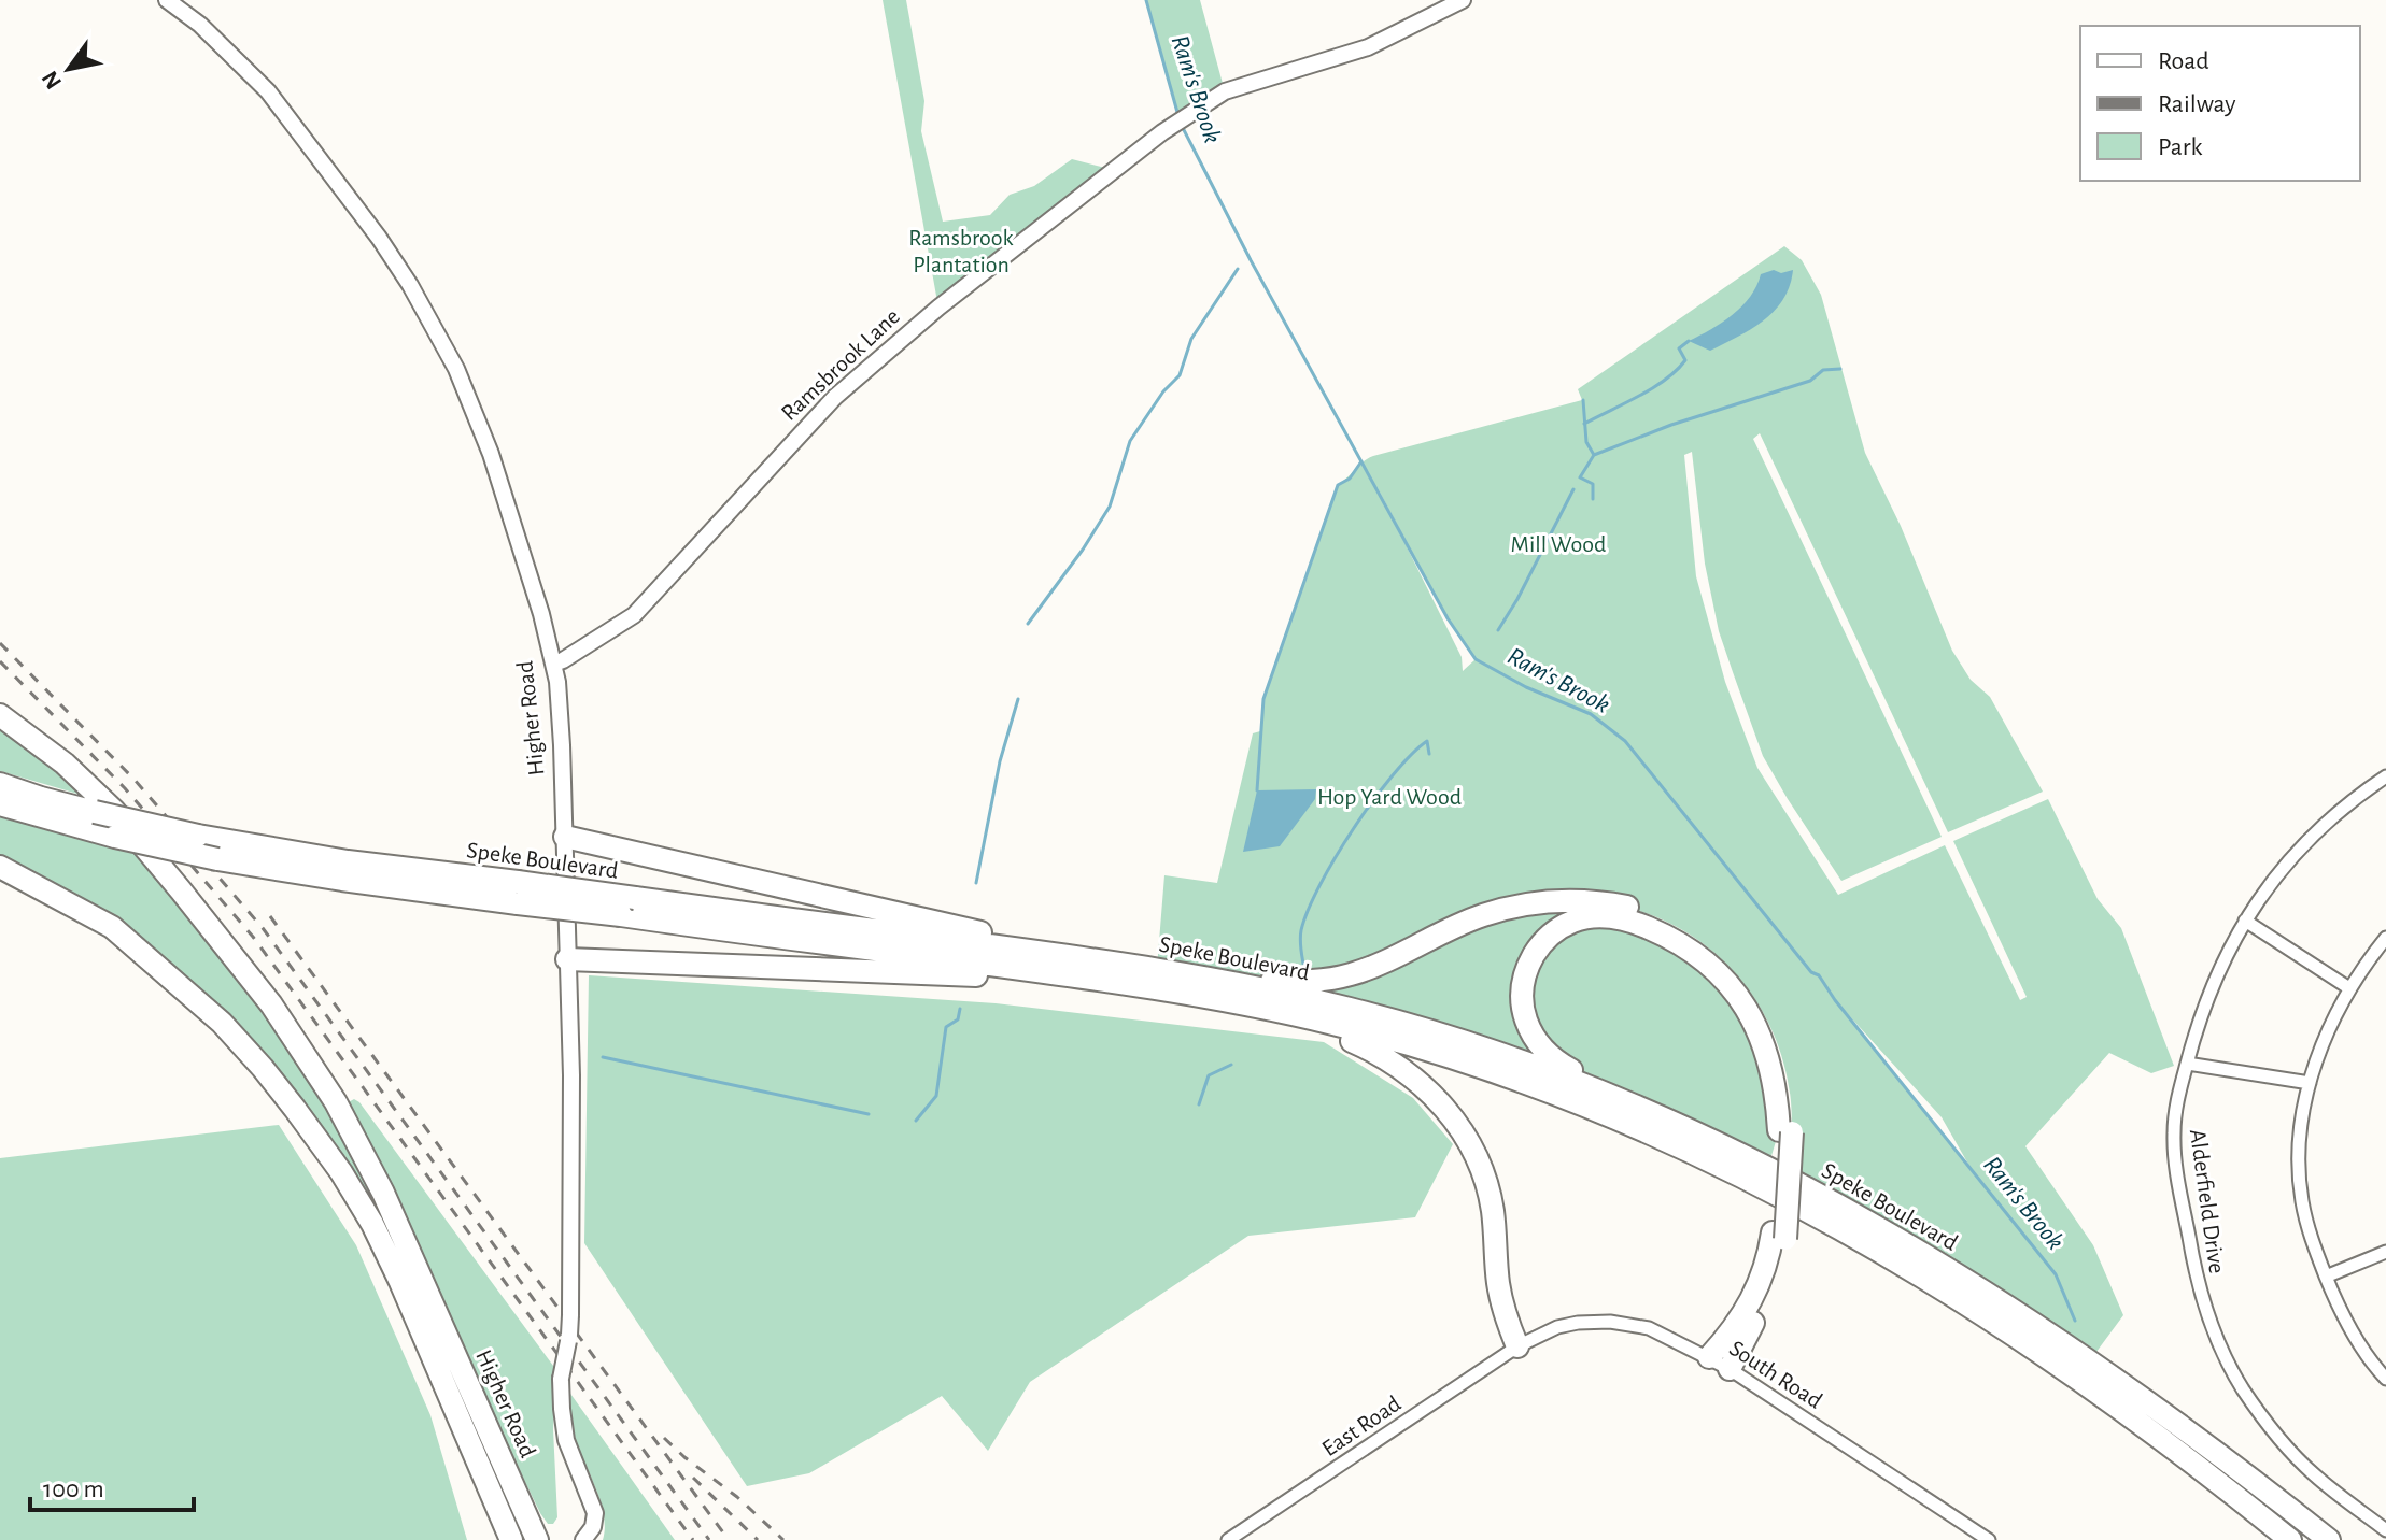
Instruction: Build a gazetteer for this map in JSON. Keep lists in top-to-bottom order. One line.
{"streets":{"highway":["Higher Road","Speke Boulevard"],"street":["Ramsbrook Lane","Alderfield Drive","South Road","East Road"]},"crossings":[["Ramsbrook Lane","Higher Road"],["South Road","East Road"]],"water":["Ram's Brook"],"parks":["Ramsbrook Plantation","Mill Wood","Hop Yard Wood"],"legend":["Road","Railway","Park"],"scale_bar":"100 m","north":"bottom left"}
